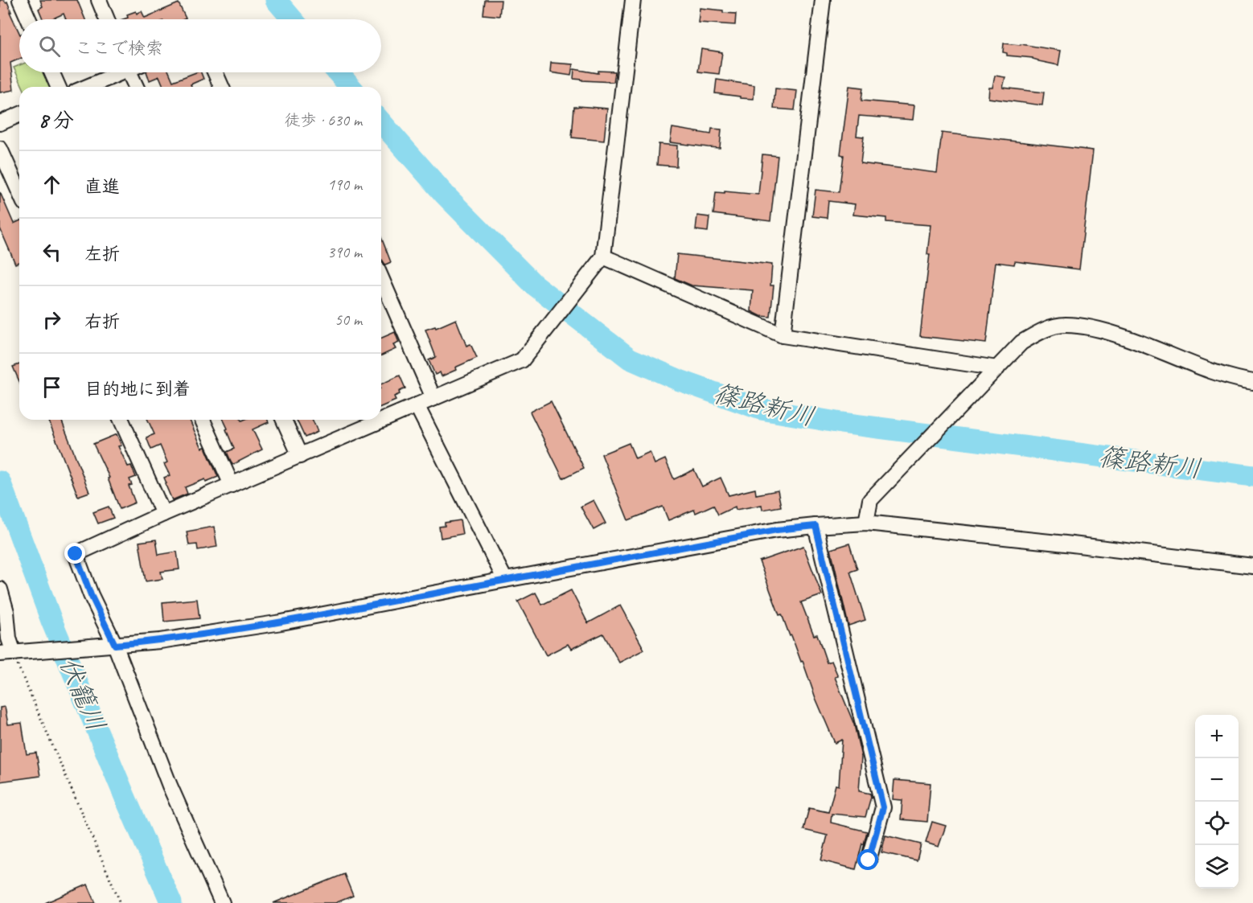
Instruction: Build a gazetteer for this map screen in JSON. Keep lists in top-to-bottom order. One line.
{"water":["篠路新川","伏籠川"],"page":{"search":"ここで検索","heading":["8 分","徒歩 · 630 m"],"list":[["直進","190 m"],["左折","390 m"],["右折","50 m"],"目的地に到着"],"map_buttons":["+","−"]}}
